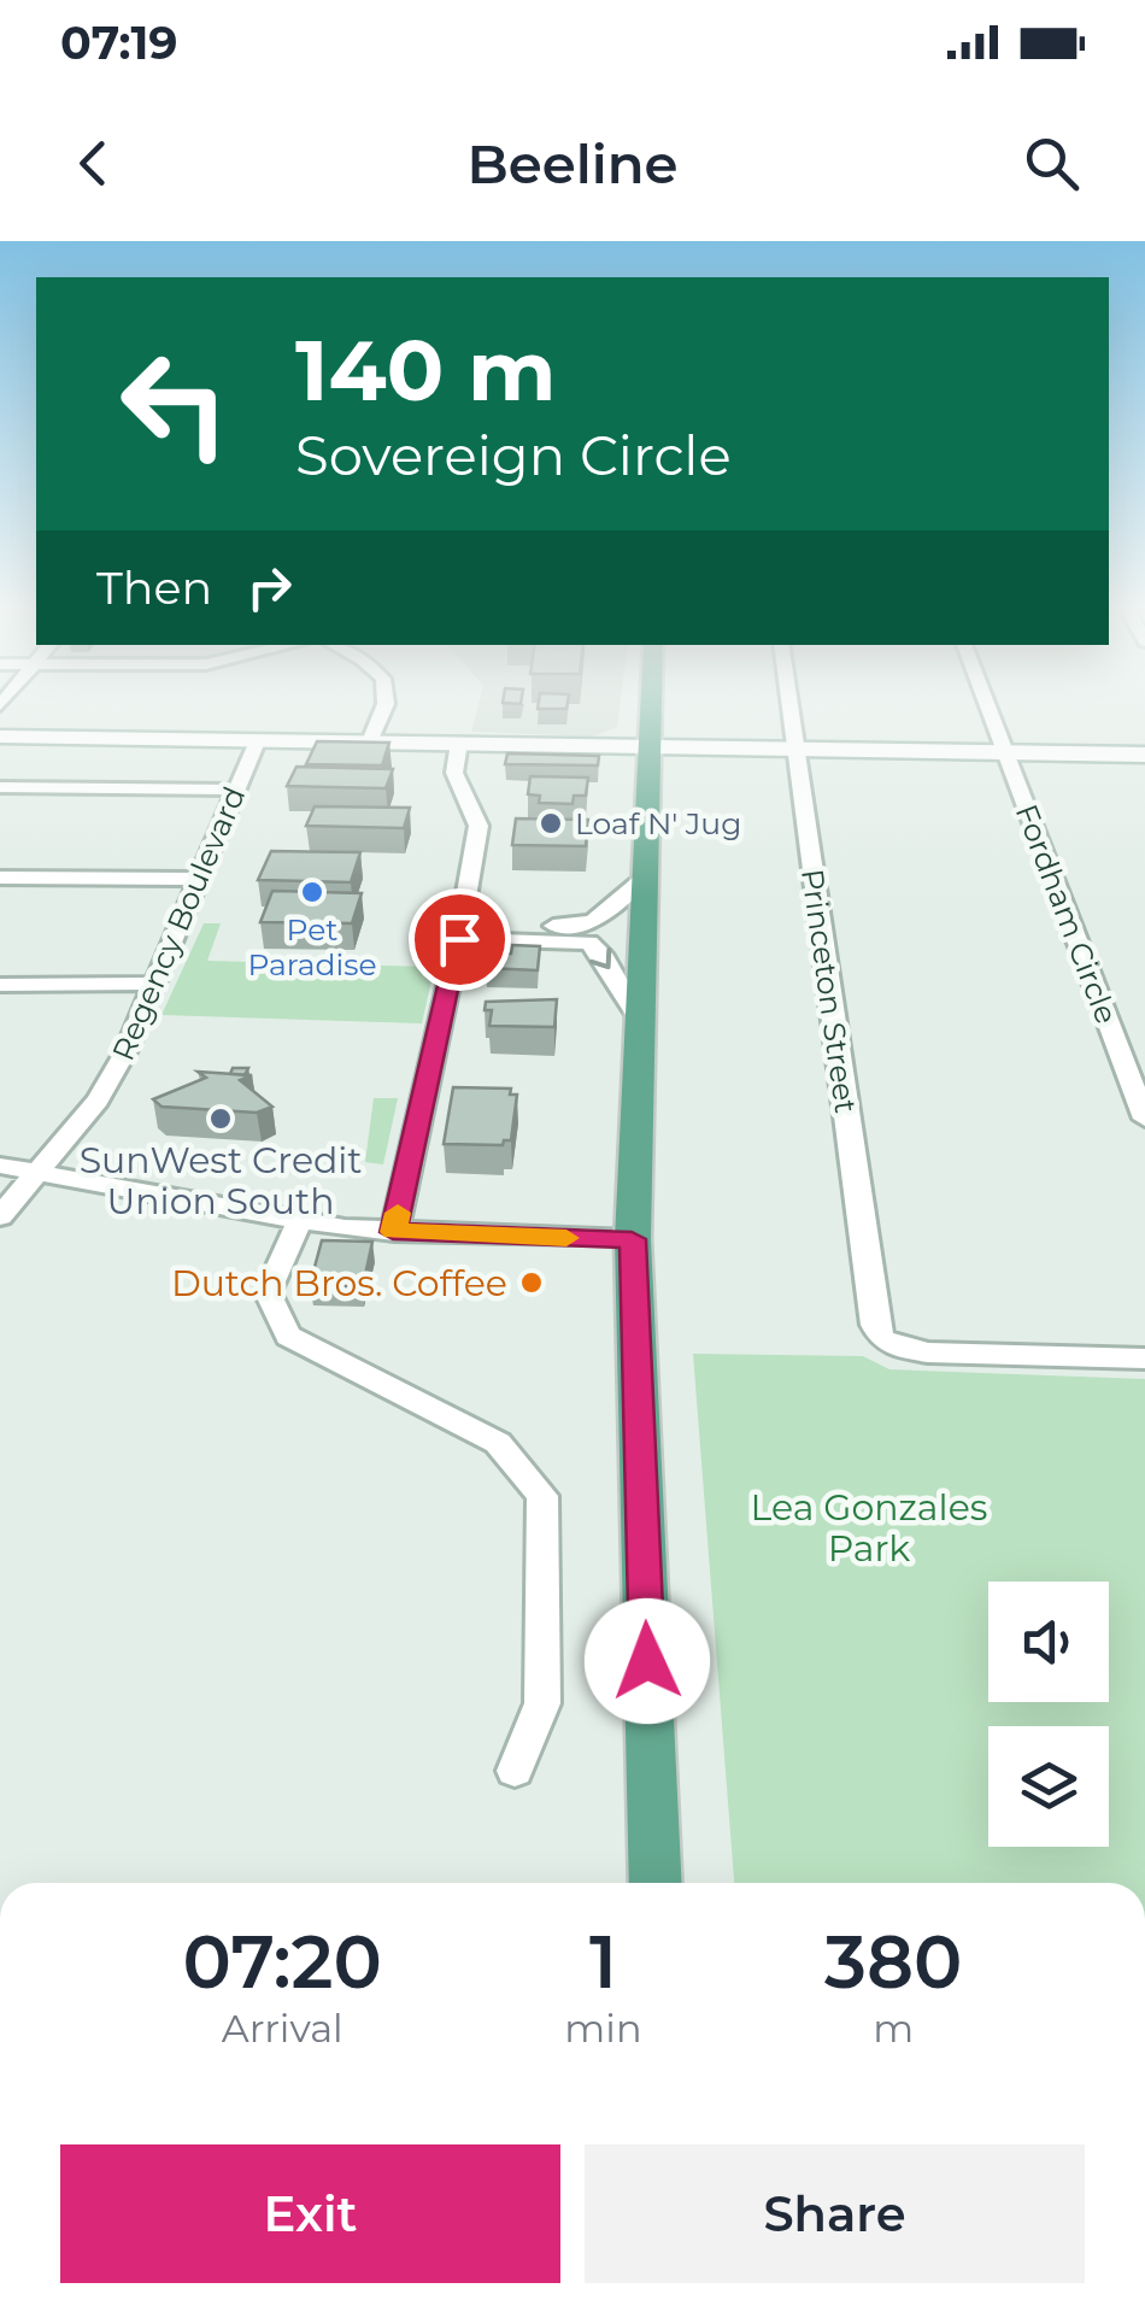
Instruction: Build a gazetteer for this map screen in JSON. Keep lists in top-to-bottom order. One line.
{"streets":{"street":["Fordham Circle","Regency Boulevard","Princeton Street"]},"parks":["Lea Gonzales Park"],"places":["Loaf N' Jug","Pet Paradise","SunWest Credit Union South","Dutch Bros. Coffee"],"page":{"status":"07:19","header":"Beeline","turn":["140 m","Sovereign Circle"],"then":"Then","eta":["07:20","Arrival","1","min","380","m"],"buttons":["Exit","Share"]}}
